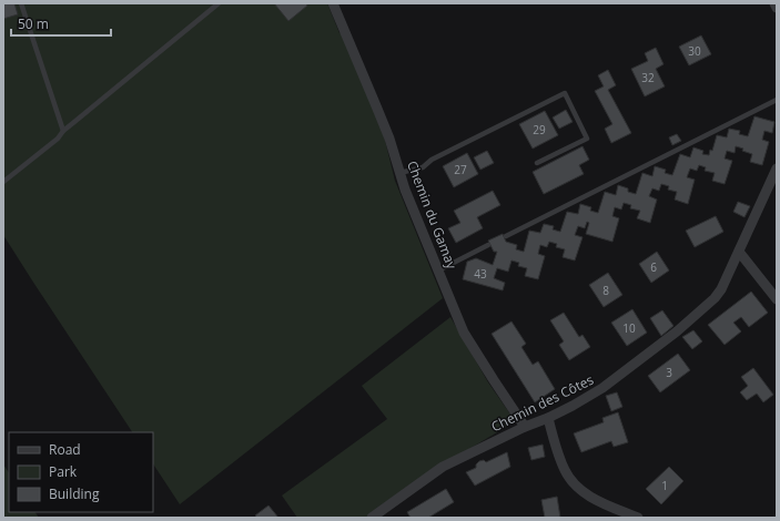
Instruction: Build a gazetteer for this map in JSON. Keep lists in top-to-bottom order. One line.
{"streets":{"street":["Chemin du Gamay","Chemin des Côtes"]},"crossings":[["Chemin du Gamay","Chemin des Côtes"]],"house_numbers":["30","32","29","27","6","43","8","10","3","1"],"legend":["Road","Park","Building"],"scale_bar":"50 m"}
